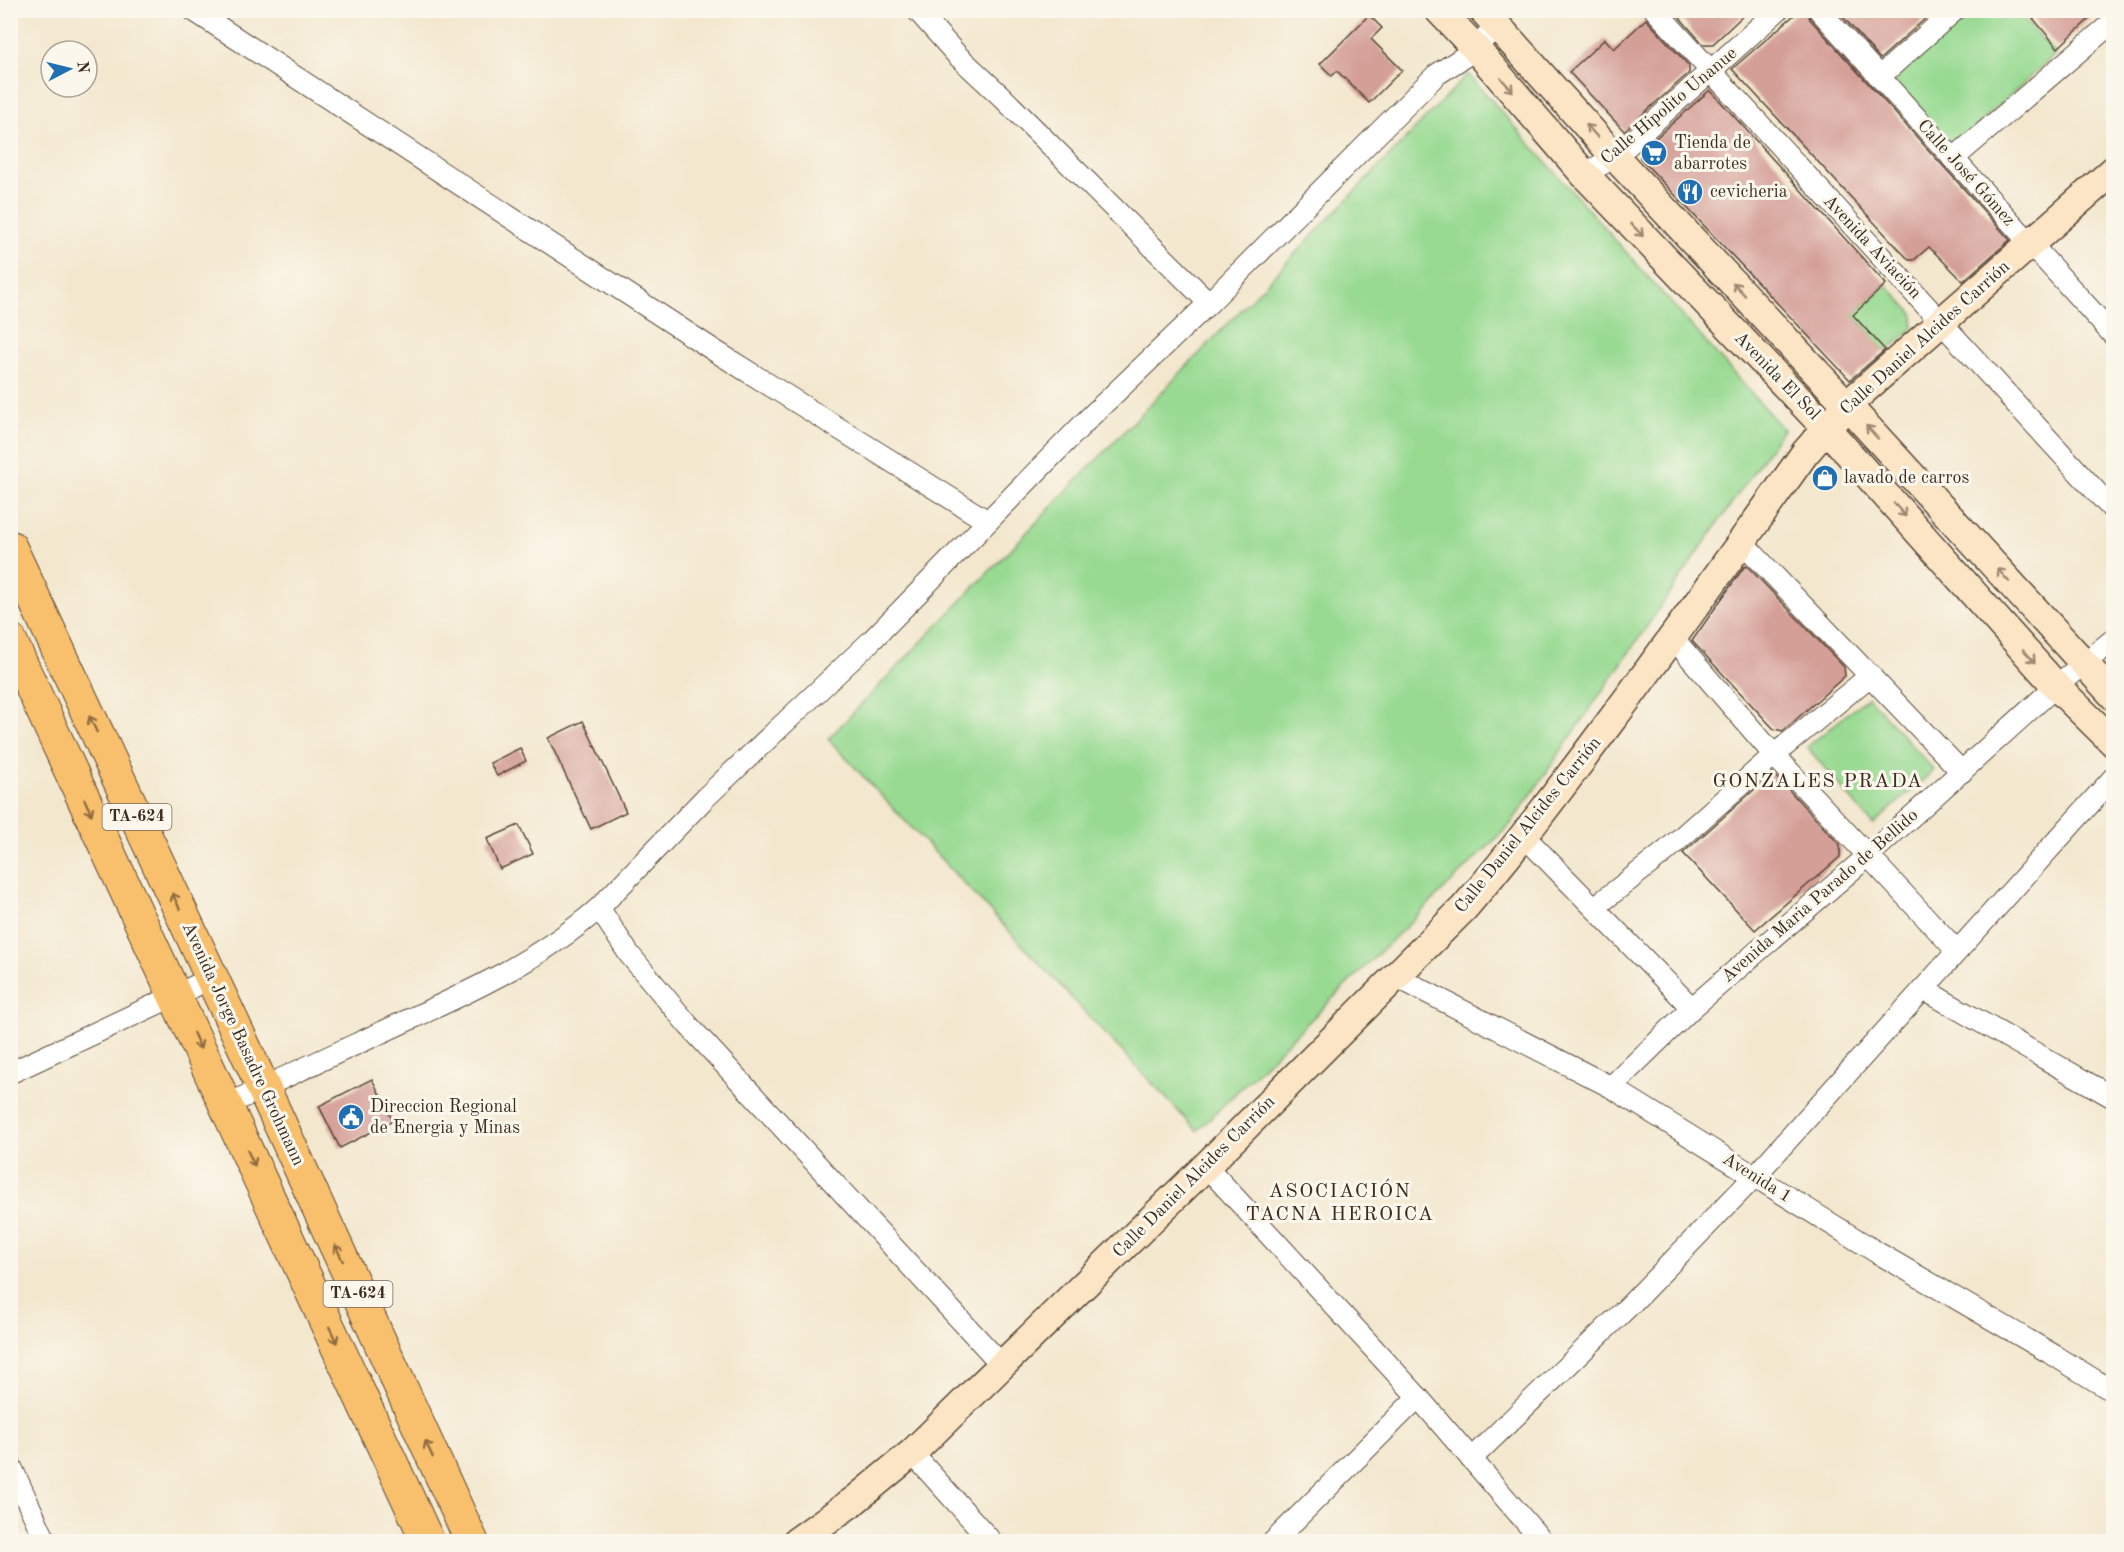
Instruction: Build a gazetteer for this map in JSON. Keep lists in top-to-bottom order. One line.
{"streets":{"highway":["TA-624","Avenida Jorge Basadre Grohmann"],"street":["Calle Hipolito Unanue","Calle José Gómez","Avenida Aviación","Calle Daniel Alcides Carrión","Avenida El Sol","Avenida Maria Parado de Bellido","Avenida 1"]},"crossings":[["Calle Hipolito Unanue","Avenida Aviación"],["Calle Hipolito Unanue","Avenida El Sol"],["Calle José Gómez","Calle Daniel Alcides Carrión"],["Avenida Aviación","Calle Daniel Alcides Carrión"],["Calle Daniel Alcides Carrión","Avenida El Sol"],["Calle Daniel Alcides Carrión","Avenida 1"],["Avenida El Sol","Avenida Maria Parado de Bellido"],["Avenida Maria Parado de Bellido","Avenida 1"]],"districts":["GONZALES PRADA","ASOCIACIÓN TACNA HEROICA"],"places":{"supermarket":["Tienda de abarrotes"],"restaurant":["cevicheria"],"shop":["lavado de carros"],"public building":["Direccion Regional de Energia y Minas"]},"north":"right"}
